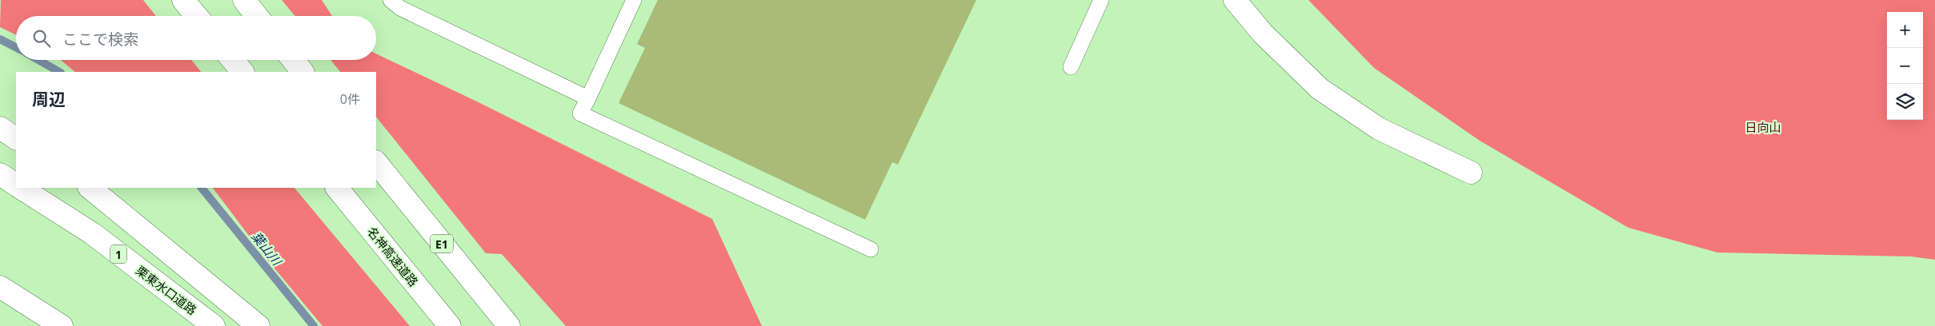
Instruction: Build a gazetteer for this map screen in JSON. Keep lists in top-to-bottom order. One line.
{"streets":{"main road":["E1","1","名神高速道路","栗東水口道路"]},"water":["葉山川"],"parks":["日向山"],"page":{"map_buttons":["+","−"],"search":"ここで検索","heading":["周辺","0件"]}}
